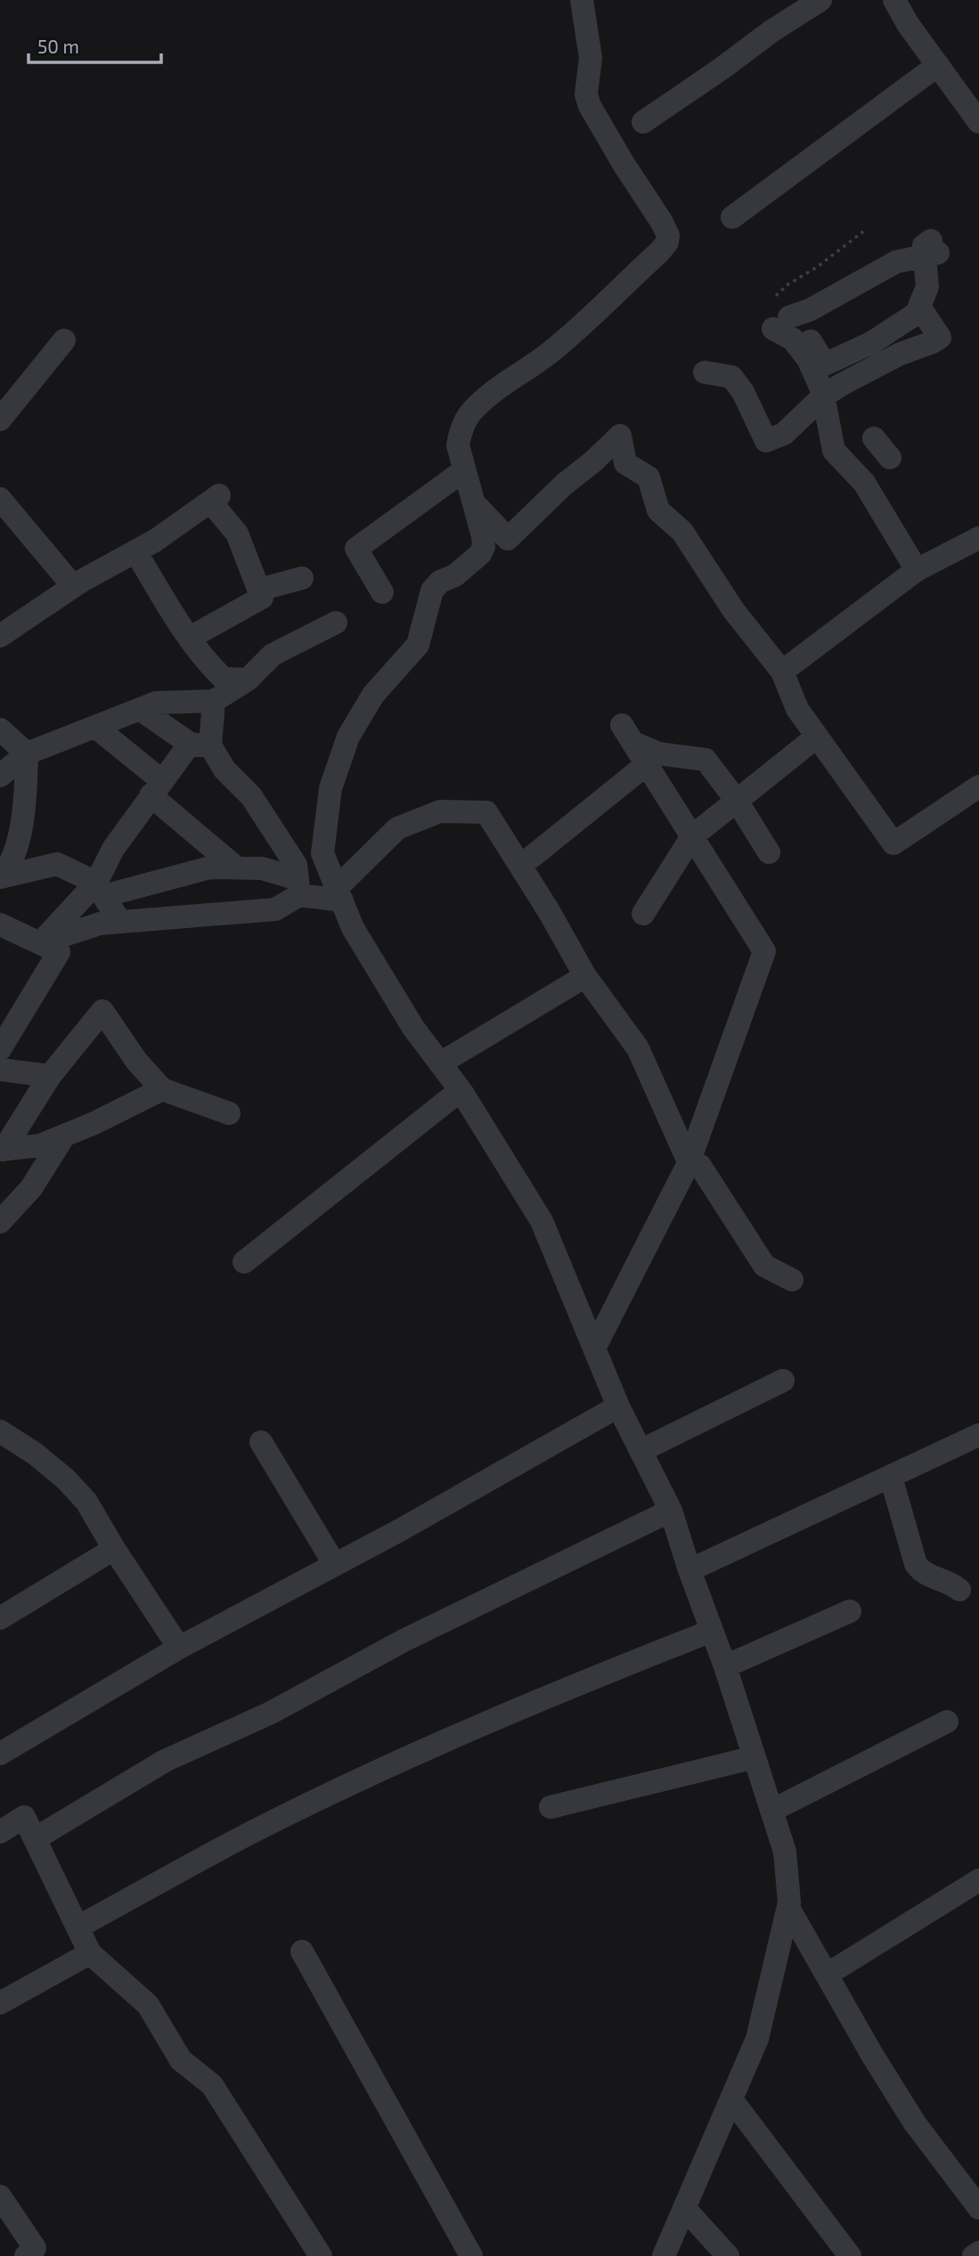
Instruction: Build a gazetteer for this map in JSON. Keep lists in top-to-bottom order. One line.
{"scale_bar":"50 m"}
